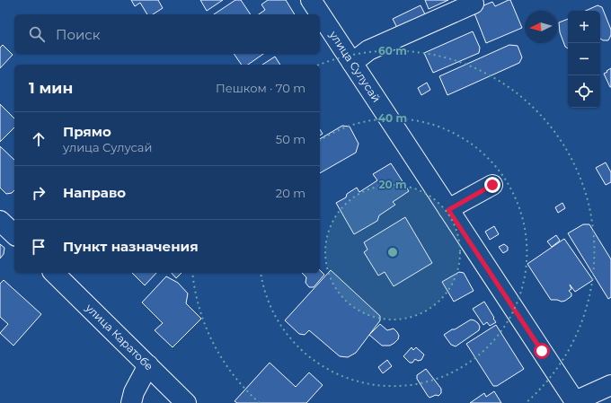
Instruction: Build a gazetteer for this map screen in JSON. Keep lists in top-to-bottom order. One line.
{"streets":{"street":["улица Сулусай","улица Каратобе"]},"north":"left","page":{"map_buttons":["+","−"],"search":"Поиск","heading":["1 мин","Пешком · 70 m"],"list":[["Прямо","улица Сулусай","50 m"],["Направо","20 m"],"Пункт назначения"]},"rings":["60 m","40 m","20 m"]}
